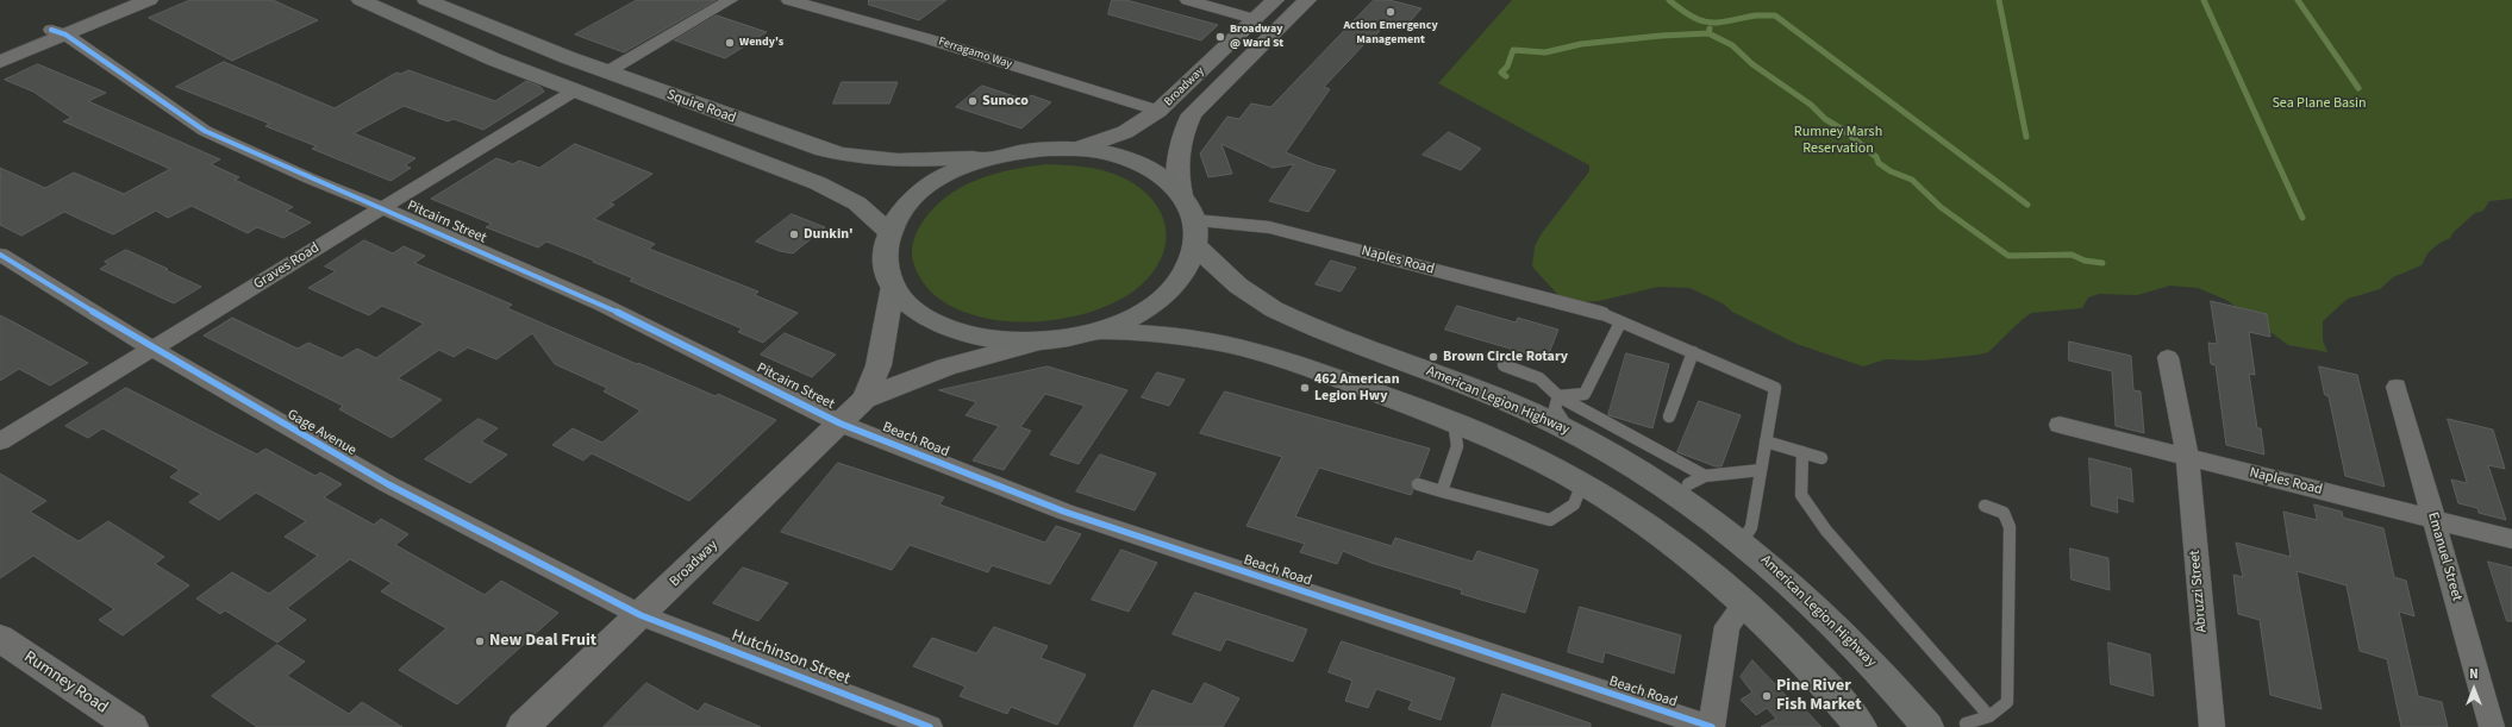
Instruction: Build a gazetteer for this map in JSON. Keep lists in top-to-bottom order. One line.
{"streets":{"highway":["Squire Road","American Legion Highway"],"main road":["Broadway","Rumney Road"],"street":["Ferragamo Way","Pitcairn Street","Naples Road","Graves Road","Gage Avenue","Beach Road","Emanuel Street","Abruzzi Street","Hutchinson Street"]},"crossings":[["Ferragamo Way","Broadway"],["Broadway","Pitcairn Street"],["Broadway","American Legion Highway"],["Broadway","Gage Avenue"],["Broadway","Beach Road"],["Broadway","Hutchinson Street"],["Squire Road","Graves Road"],["Squire Road","American Legion Highway"],["Pitcairn Street","Graves Road"],["Pitcairn Street","Beach Road"],["Naples Road","American Legion Highway"],["Naples Road","Emanuel Street"],["Naples Road","Abruzzi Street"],["Graves Road","Gage Avenue"],["Gage Avenue","Hutchinson Street"]],"parks":["Sea Plane Basin","Rumney Marsh Reservation"],"places":["Action Emergency Management","Broadway @ Ward St","Wendy's","Sunoco","Dunkin'","Brown Circle Rotary","462 American Legion Hwy","New Deal Fruit","Pine River Fish Market"],"north":"top"}
